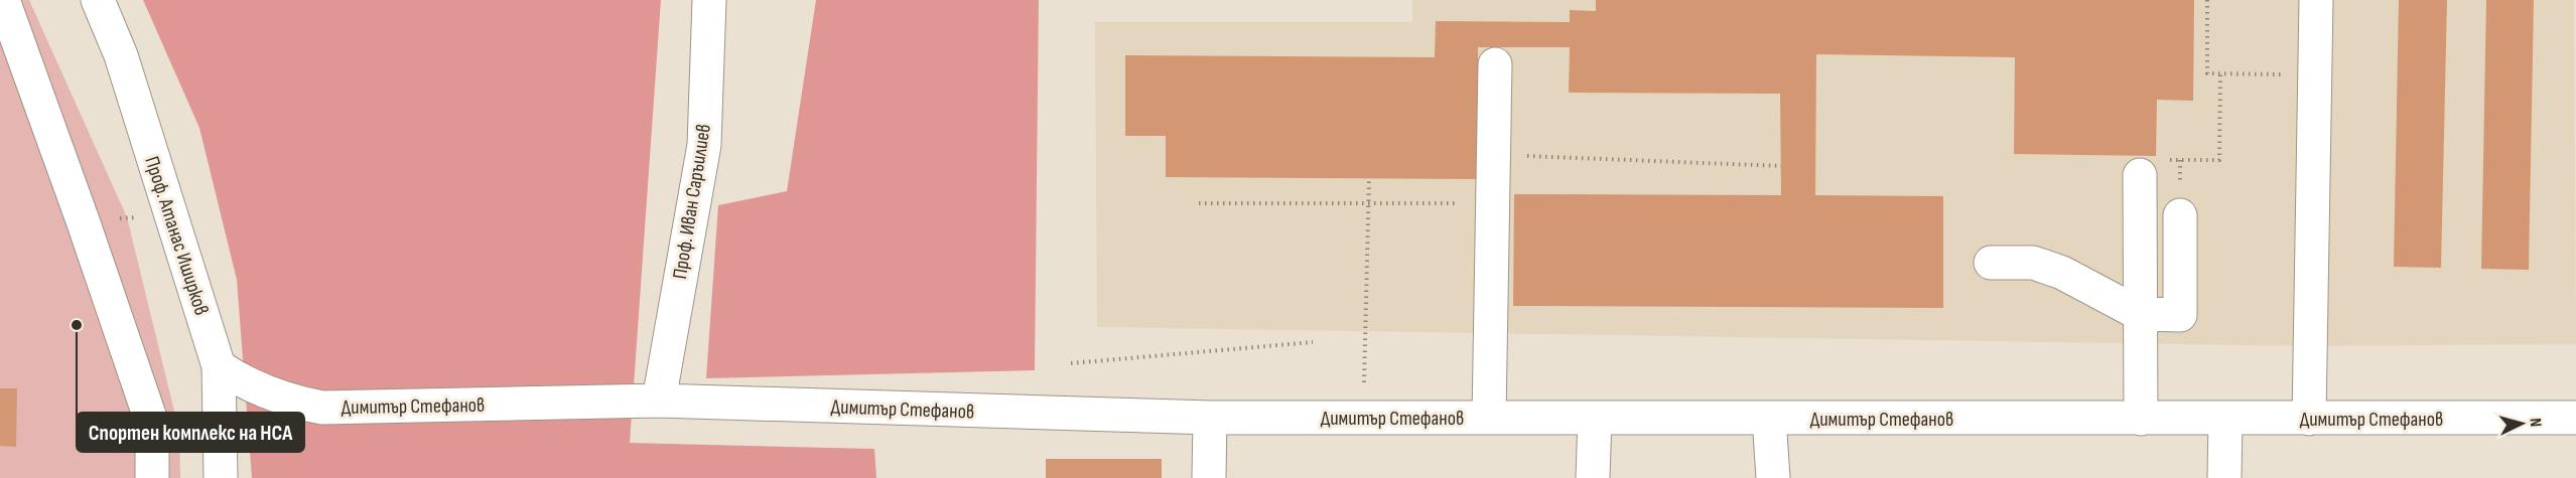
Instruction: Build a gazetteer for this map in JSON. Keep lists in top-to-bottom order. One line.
{"streets":{"street":["Проф. Иван Саръилиев","Проф. Атанас Иширков","Димитър Стефанов"]},"crossings":[["Проф. Иван Саръилиев","Димитър Стефанов"],["Проф. Атанас Иширков","Димитър Стефанов"]],"places":["Спортен комплекс на НСА"],"north":"right"}
